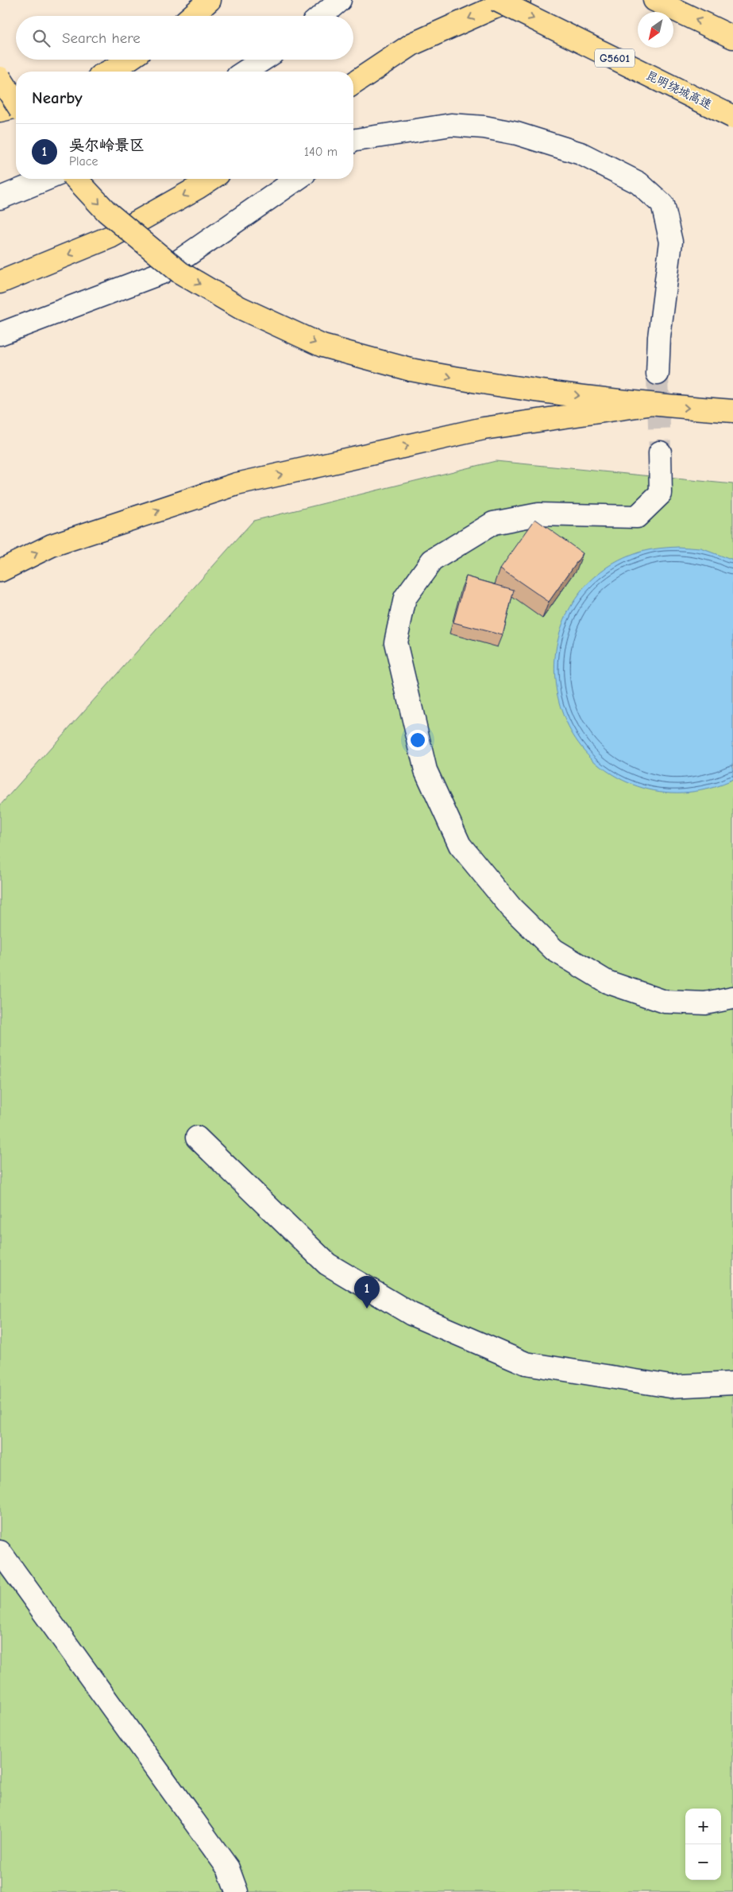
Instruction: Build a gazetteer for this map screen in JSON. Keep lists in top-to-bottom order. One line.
{"streets":{"highway":["G5601","昆明绕城高速"]},"north":"bottom left","page":{"search":"Search here","heading":"Nearby","list":[{"mark":"1","name":"吴尔岭景区","note":"Place","value":"140 m"}],"pins":"1","map_buttons":["+","−"]}}
